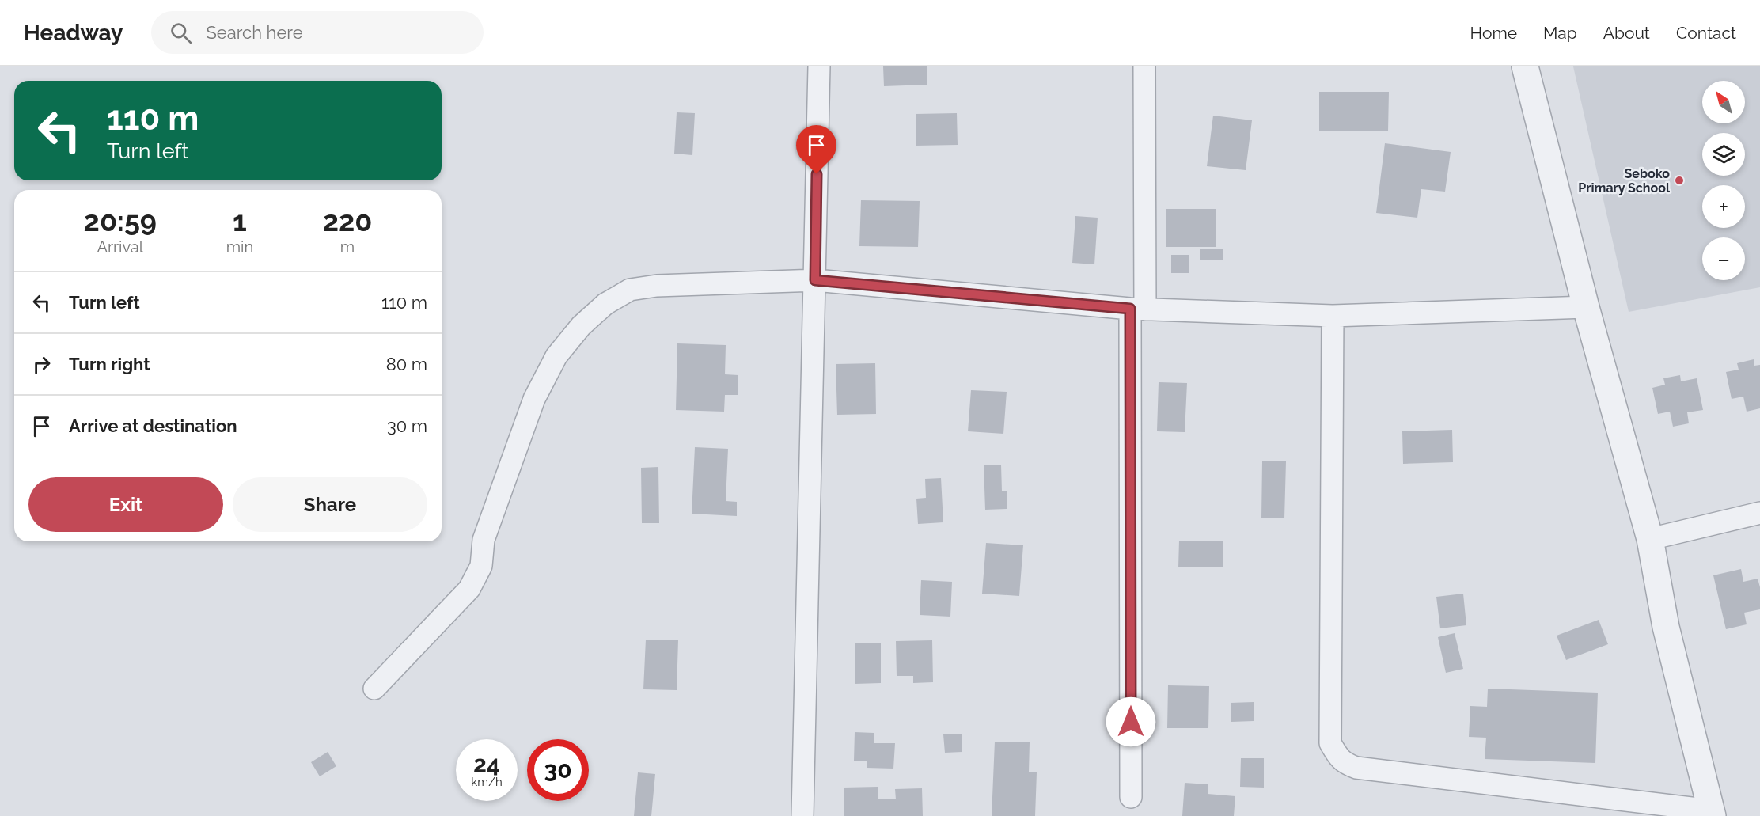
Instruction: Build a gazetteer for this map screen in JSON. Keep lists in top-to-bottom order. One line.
{"places":["Seboko Primary School"],"north":"top left","page":{"header":"Headway","search":"Search here","nav":["Home","Map","About","Contact"],"map_buttons":["+","−"],"turn":["110 m","Turn left"],"eta":["20:59","Arrival","1","min","220","m"],"list":[{"name":"Turn left","value":"110 m"},{"name":"Turn right","value":"80 m"},{"name":"Arrive at destination","value":"30 m"}],"buttons":["Exit","Share"],"speed":"24 km/h","limit":"30"}}
